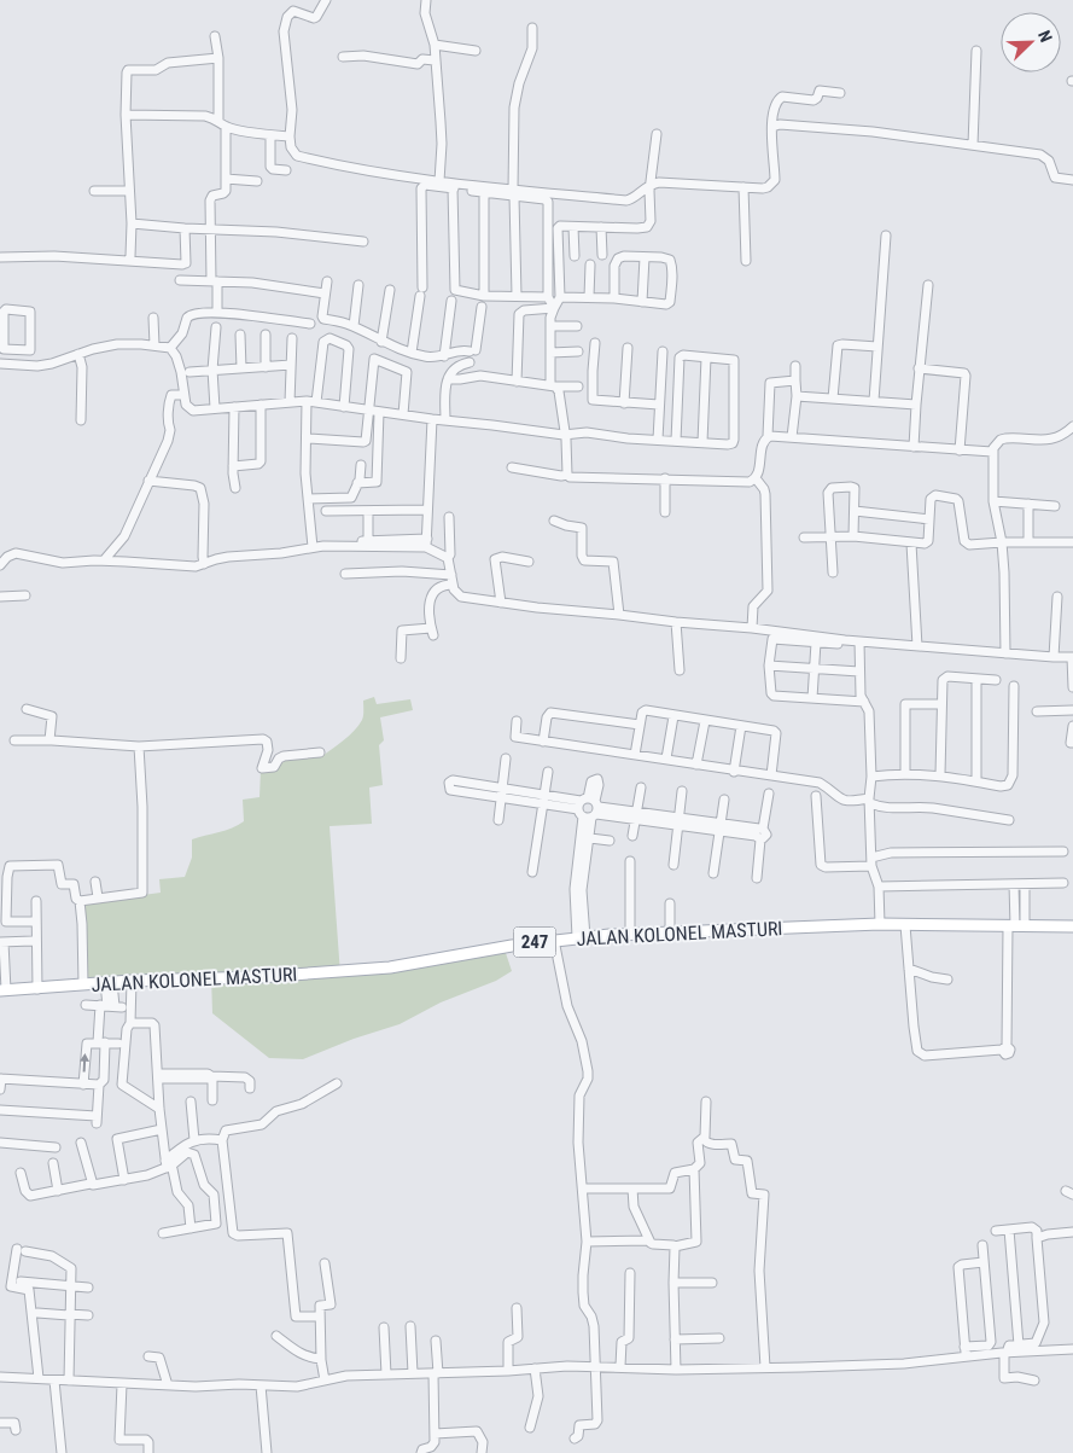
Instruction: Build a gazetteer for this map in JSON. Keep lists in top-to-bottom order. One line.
{"streets":{"main road":["JALAN KOLONEL MASTURI","247"]},"north":"top right"}
